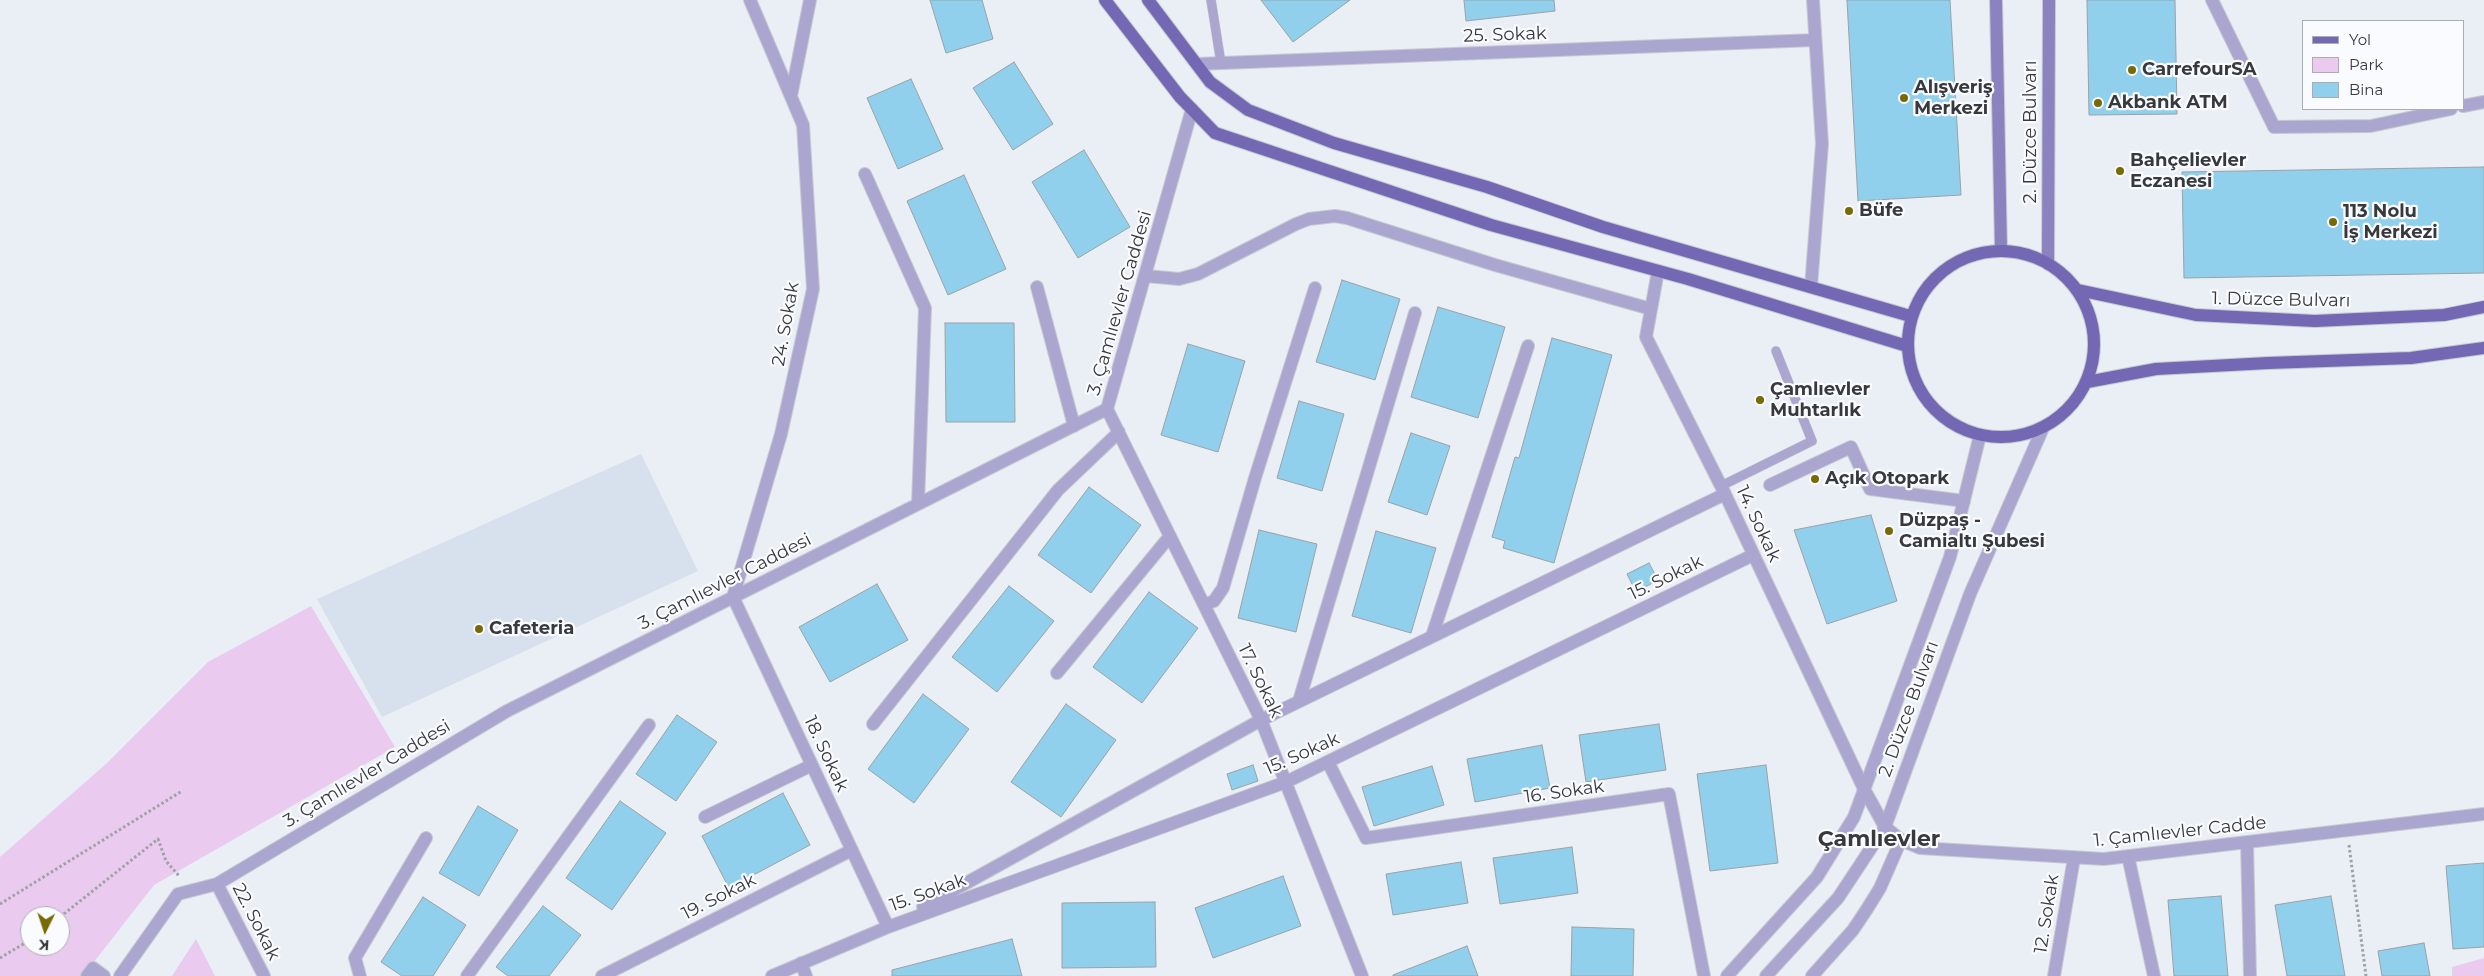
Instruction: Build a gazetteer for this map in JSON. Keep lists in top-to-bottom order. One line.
{"streets":{"main road":["2. Düzce Bulvarı","1. Düzce Bulvarı"],"street":["25. Sokak","3. Çamlıevler Caddesi","24. Sokak","14. Sokak","15. Sokak","17. Sokak","18. Sokak","16. Sokak","1. Çamlıevler Cadde","19. Sokak","12. Sokak","22. Sokak"]},"crossings":[["2. Düzce Bulvarı","14. Sokak"],["2. Düzce Bulvarı","1. Çamlıevler Cadde"],["3. Çamlıevler Caddesi","24. Sokak"],["3. Çamlıevler Caddesi","17. Sokak"],["3. Çamlıevler Caddesi","18. Sokak"],["3. Çamlıevler Caddesi","22. Sokak"],["24. Sokak","18. Sokak"],["14. Sokak","15. Sokak"],["14. Sokak","1. Çamlıevler Cadde"],["15. Sokak","17. Sokak"],["15. Sokak","18. Sokak"],["15. Sokak","16. Sokak"],["18. Sokak","19. Sokak"],["1. Çamlıevler Cadde","12. Sokak"]],"districts":["Çamlıevler"],"places":["CarrefourSA","Alışveriş Merkezi","Akbank ATM","Bahçelievler Eczanesi","Büfe","113 Nolu İş Merkezi","Çamlıevler Muhtarlık","Açık Otopark","Düzpaş - Camialtı Şubesi","Cafeteria"],"legend":["Yol","Park","Bina"],"north":"bottom"}
